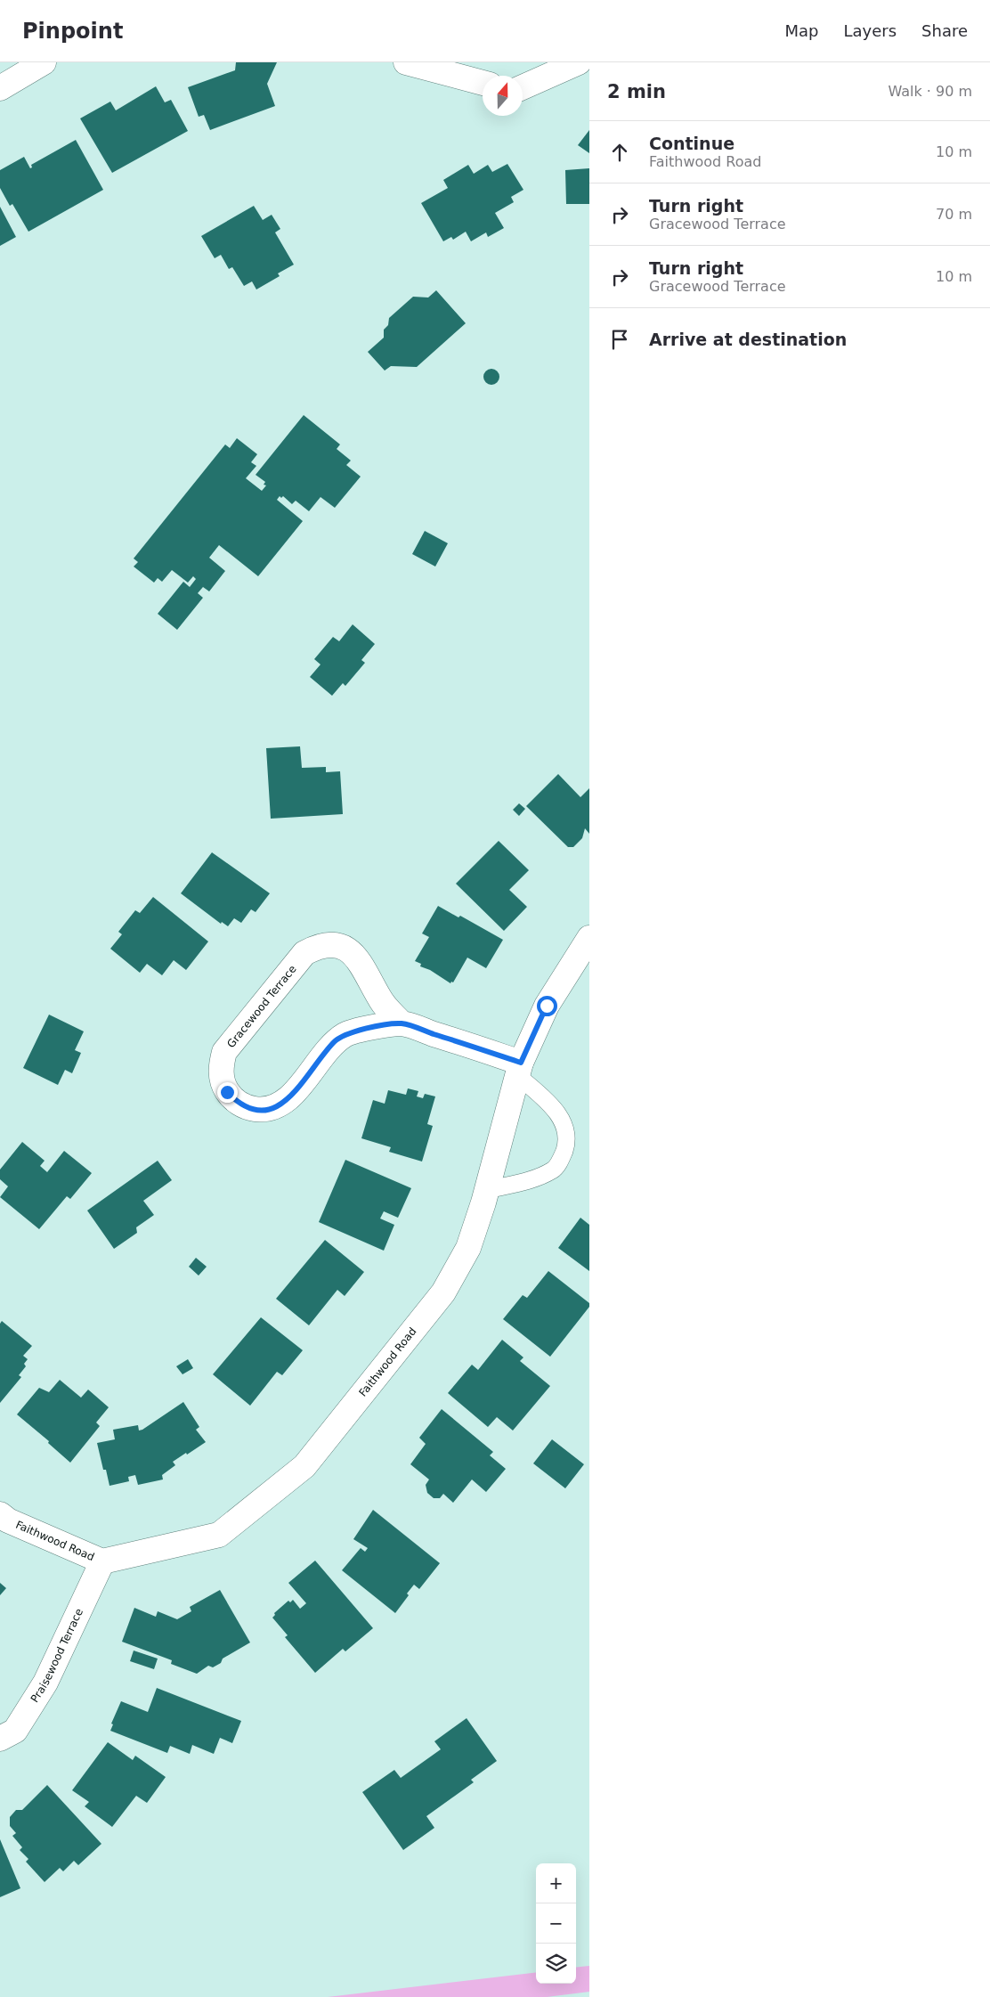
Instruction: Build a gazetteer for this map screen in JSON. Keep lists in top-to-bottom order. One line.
{"streets":{"street":["Gracewood Terrace","Faithwood Road","Praisewood Terrace"]},"crossings":[["Gracewood Terrace","Faithwood Road"],["Faithwood Road","Praisewood Terrace"]],"north":"top","page":{"header":"Pinpoint","nav":["Map","Layers","Share"],"heading":["2 min","Walk · 90 m"],"list":[["Continue","Faithwood Road","10 m"],["Turn right","Gracewood Terrace","70 m"],["Turn right","Gracewood Terrace","10 m"],"Arrive at destination"],"map_buttons":["+","−"]}}
